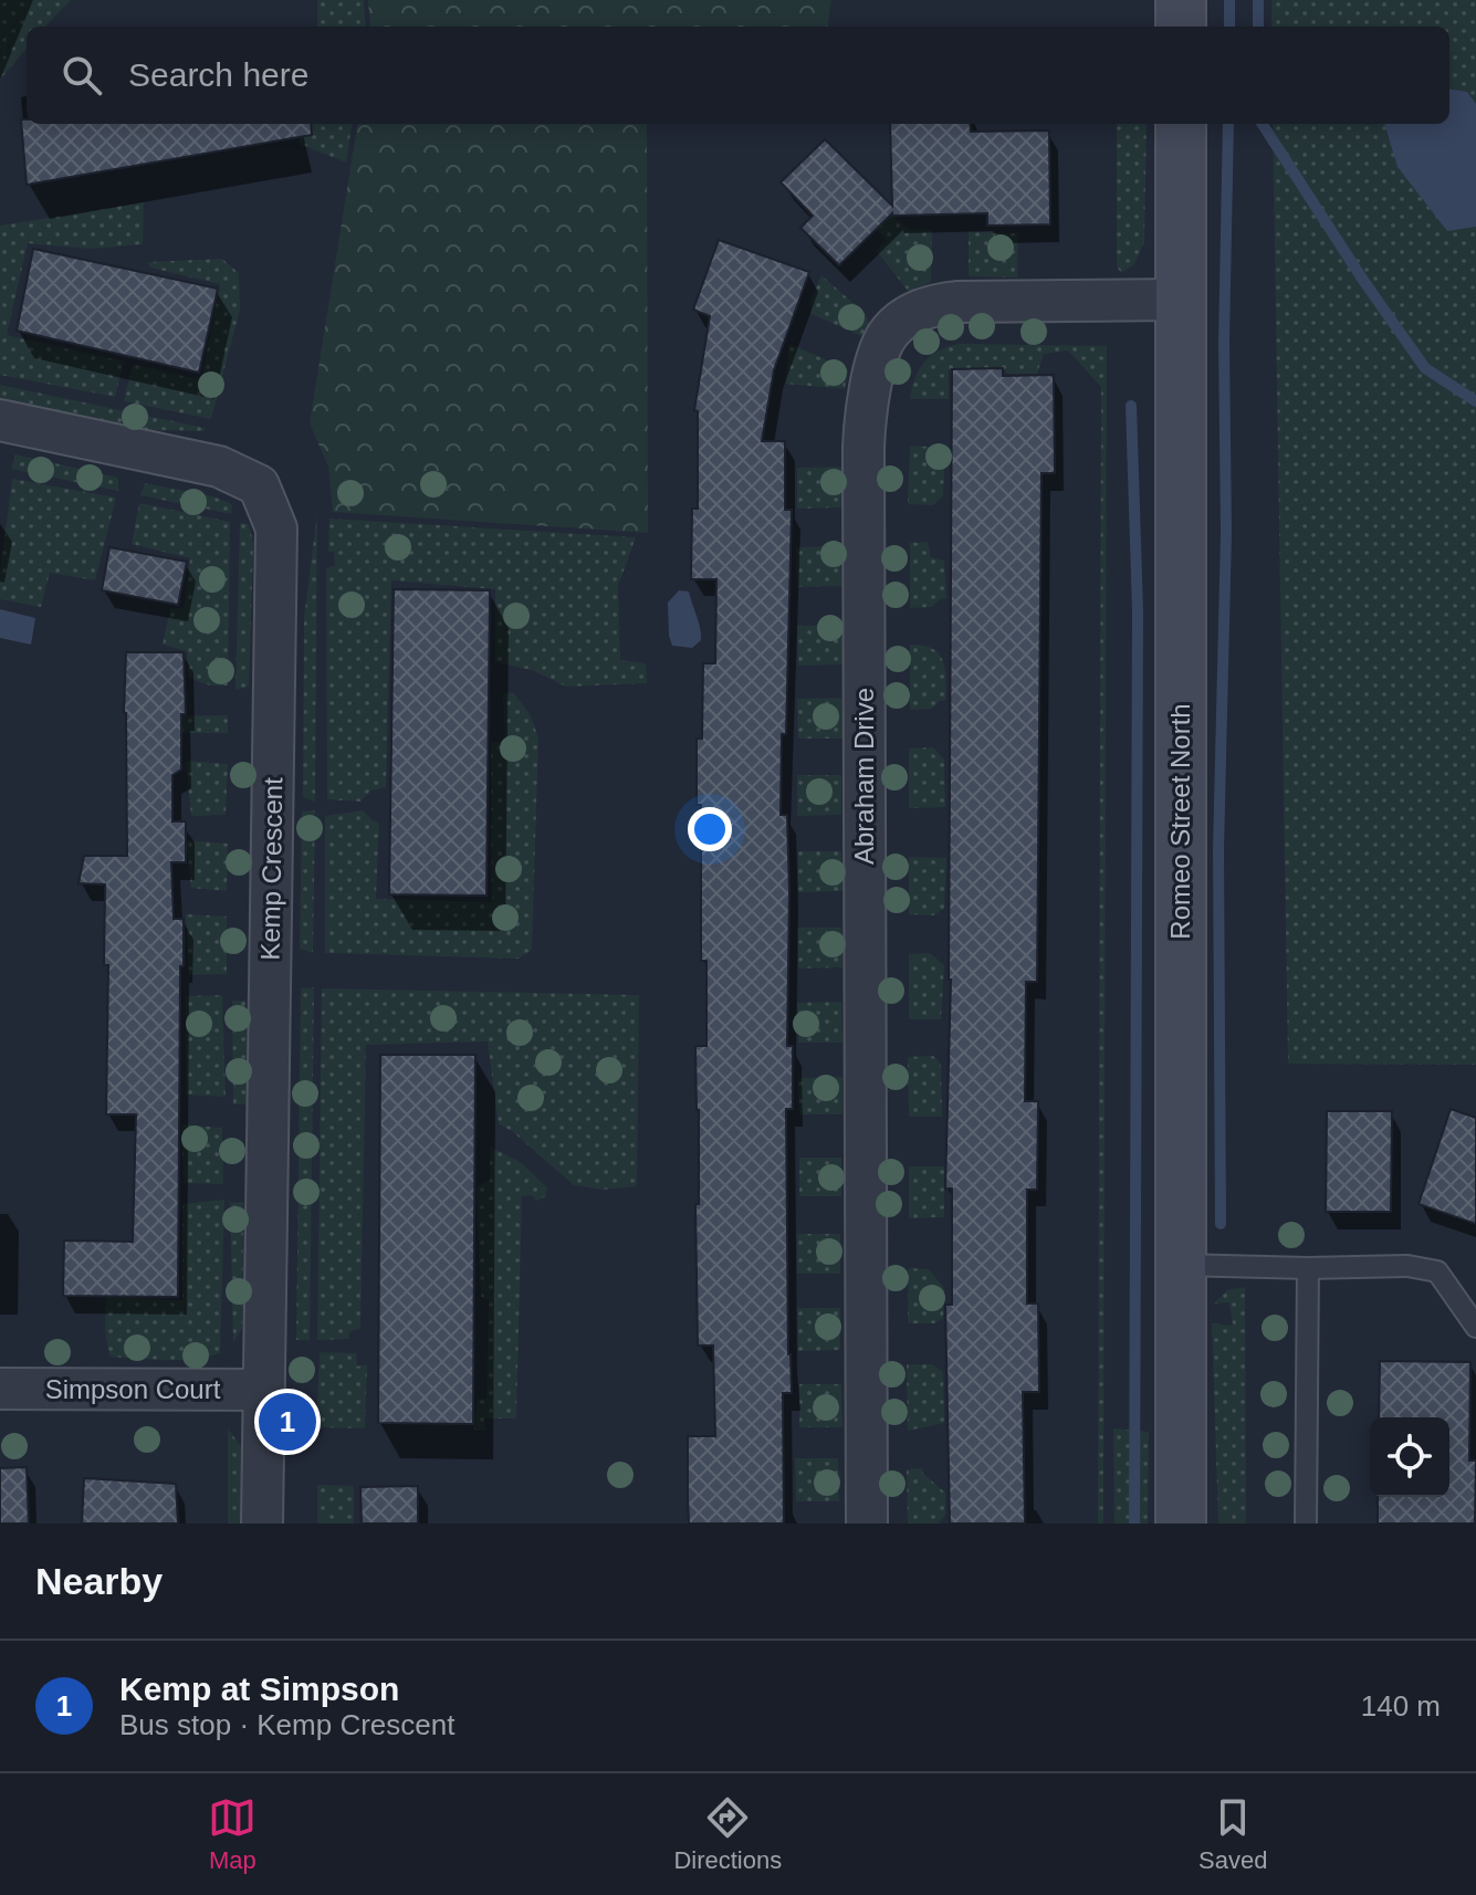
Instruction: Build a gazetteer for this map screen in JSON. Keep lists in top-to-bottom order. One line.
{"streets":{"main road":["Romeo Street North"],"street":["Abraham Drive","Kemp Crescent","Simpson Court"]},"crossings":[["Abraham Drive","Romeo Street North"],["Kemp Crescent","Simpson Court"]],"page":{"search":"Search here","pins":"1","heading":"Nearby","list":[{"mark":"1","name":"Kemp at Simpson","note":"Bus stop · Kemp Crescent","value":"140 m"}],"nav":["Map","Directions","Saved"]}}
